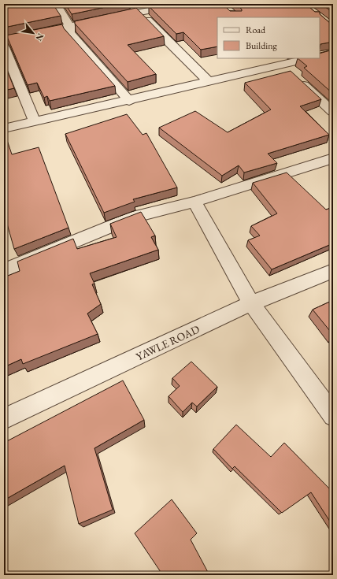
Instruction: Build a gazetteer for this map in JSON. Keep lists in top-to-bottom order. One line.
{"streets":{"street":["YAWLE ROAD"]},"legend":["Road","Building"],"north":"bottom right"}
